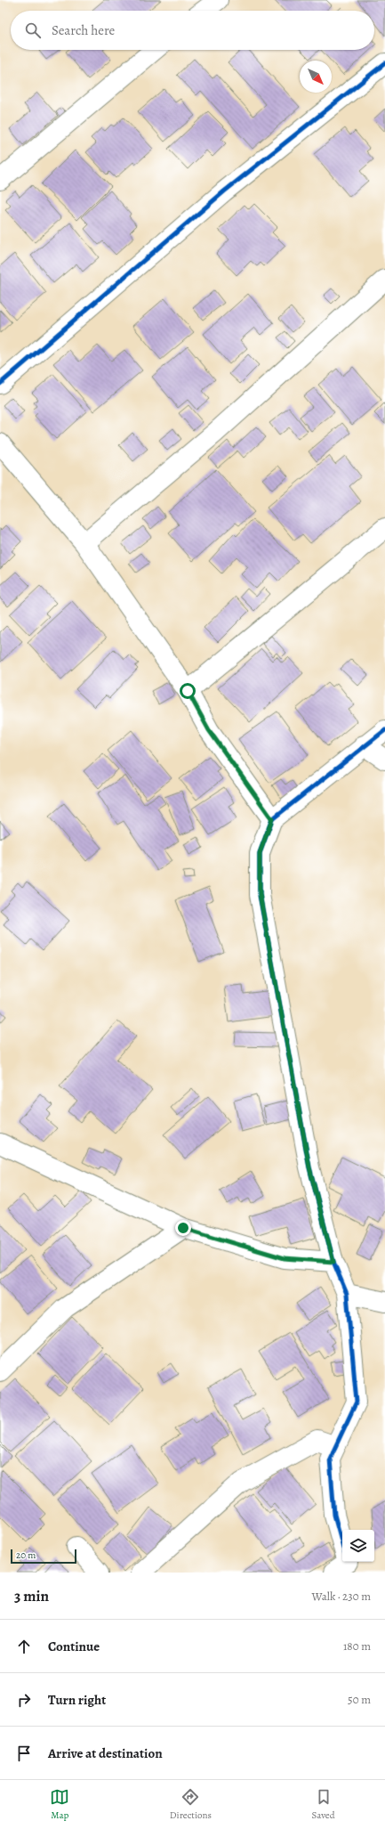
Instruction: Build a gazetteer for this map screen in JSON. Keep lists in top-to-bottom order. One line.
{"scale_bar":"20 m","north":"bottom right","page":{"search":"Search here","scale":"20 m","heading":["3 min","Walk · 230 m"],"list":[["Continue","180 m"],["Turn right","50 m"],"Arrive at destination"],"nav":["Map","Directions","Saved"]}}
